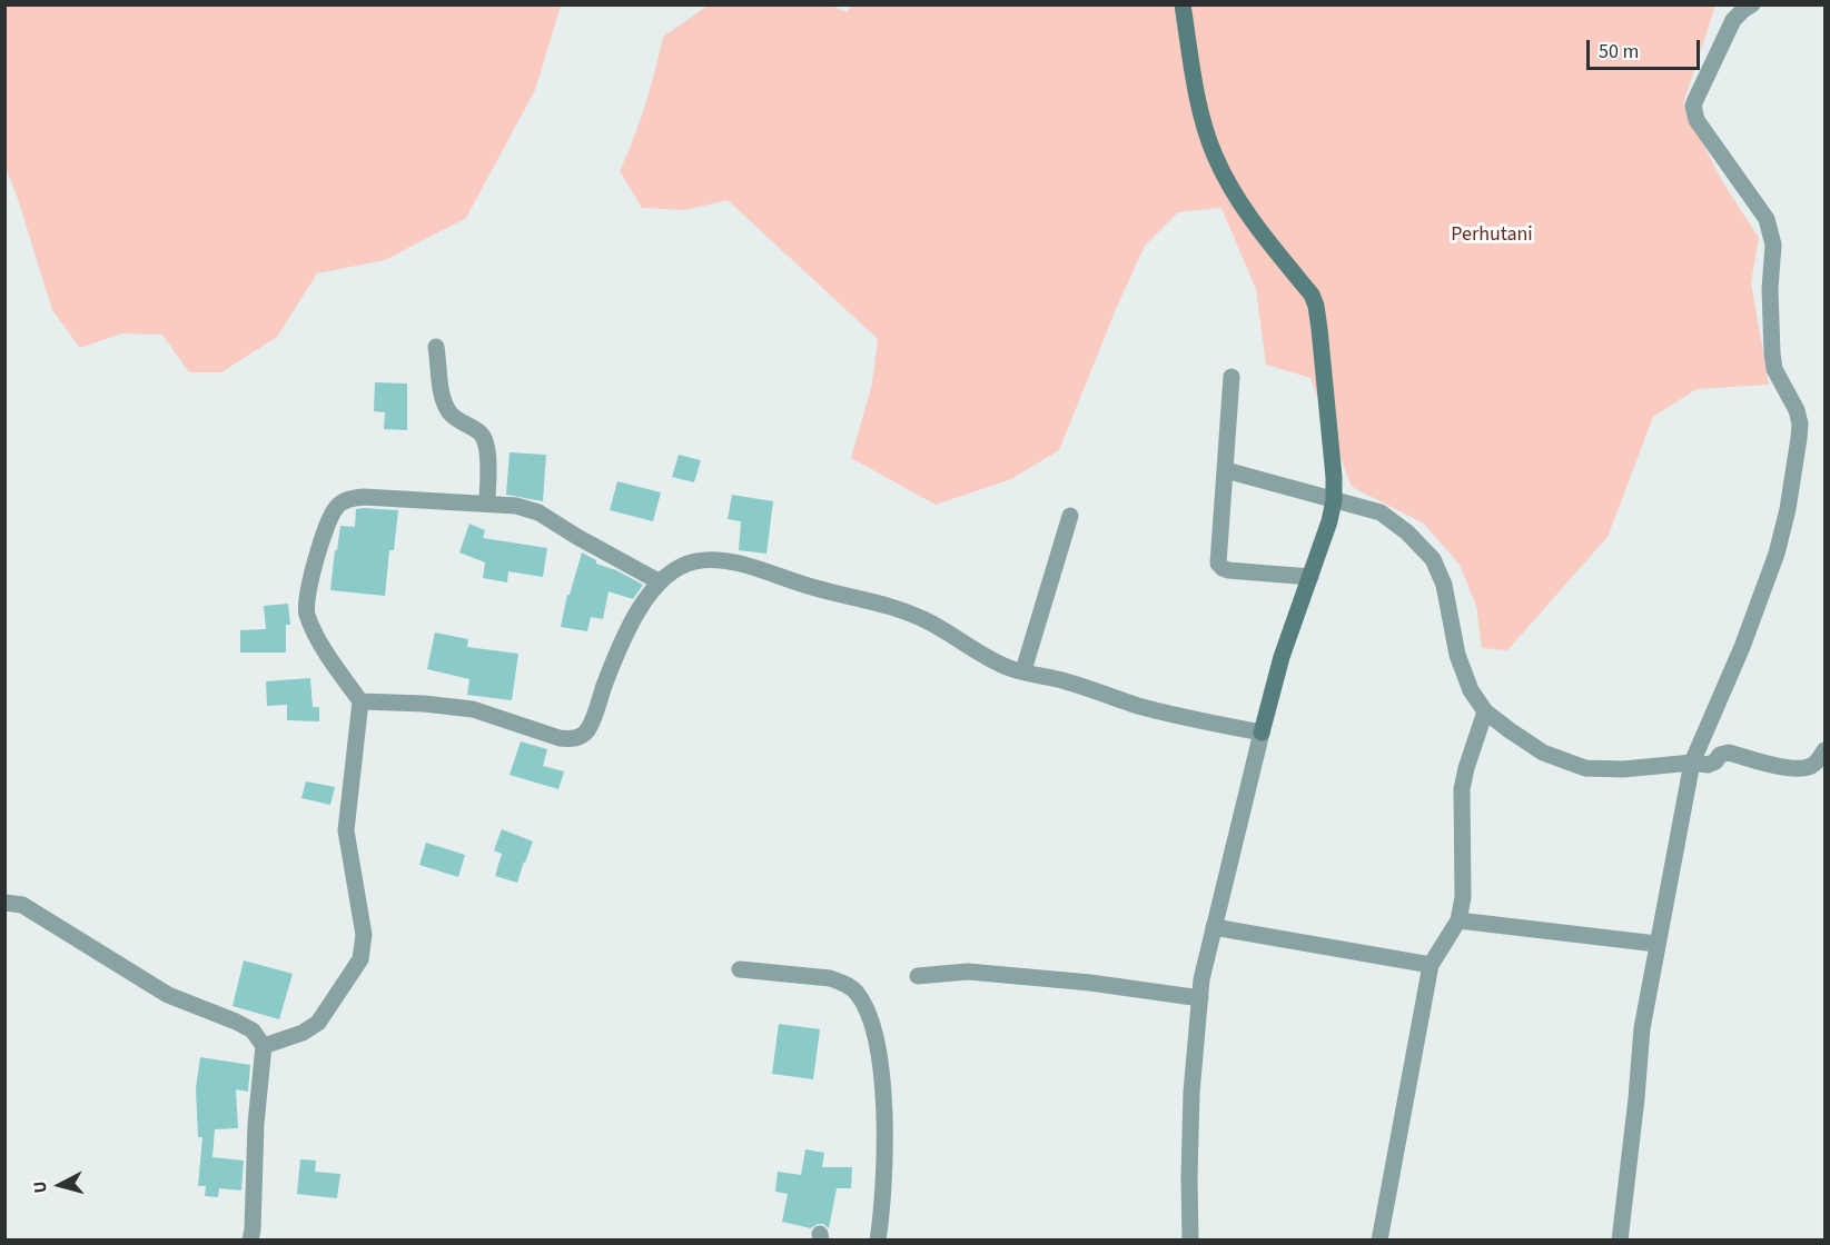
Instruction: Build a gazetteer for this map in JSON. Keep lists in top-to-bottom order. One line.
{"parks":["Perhutani"],"scale_bar":"50 m","north":"left"}
